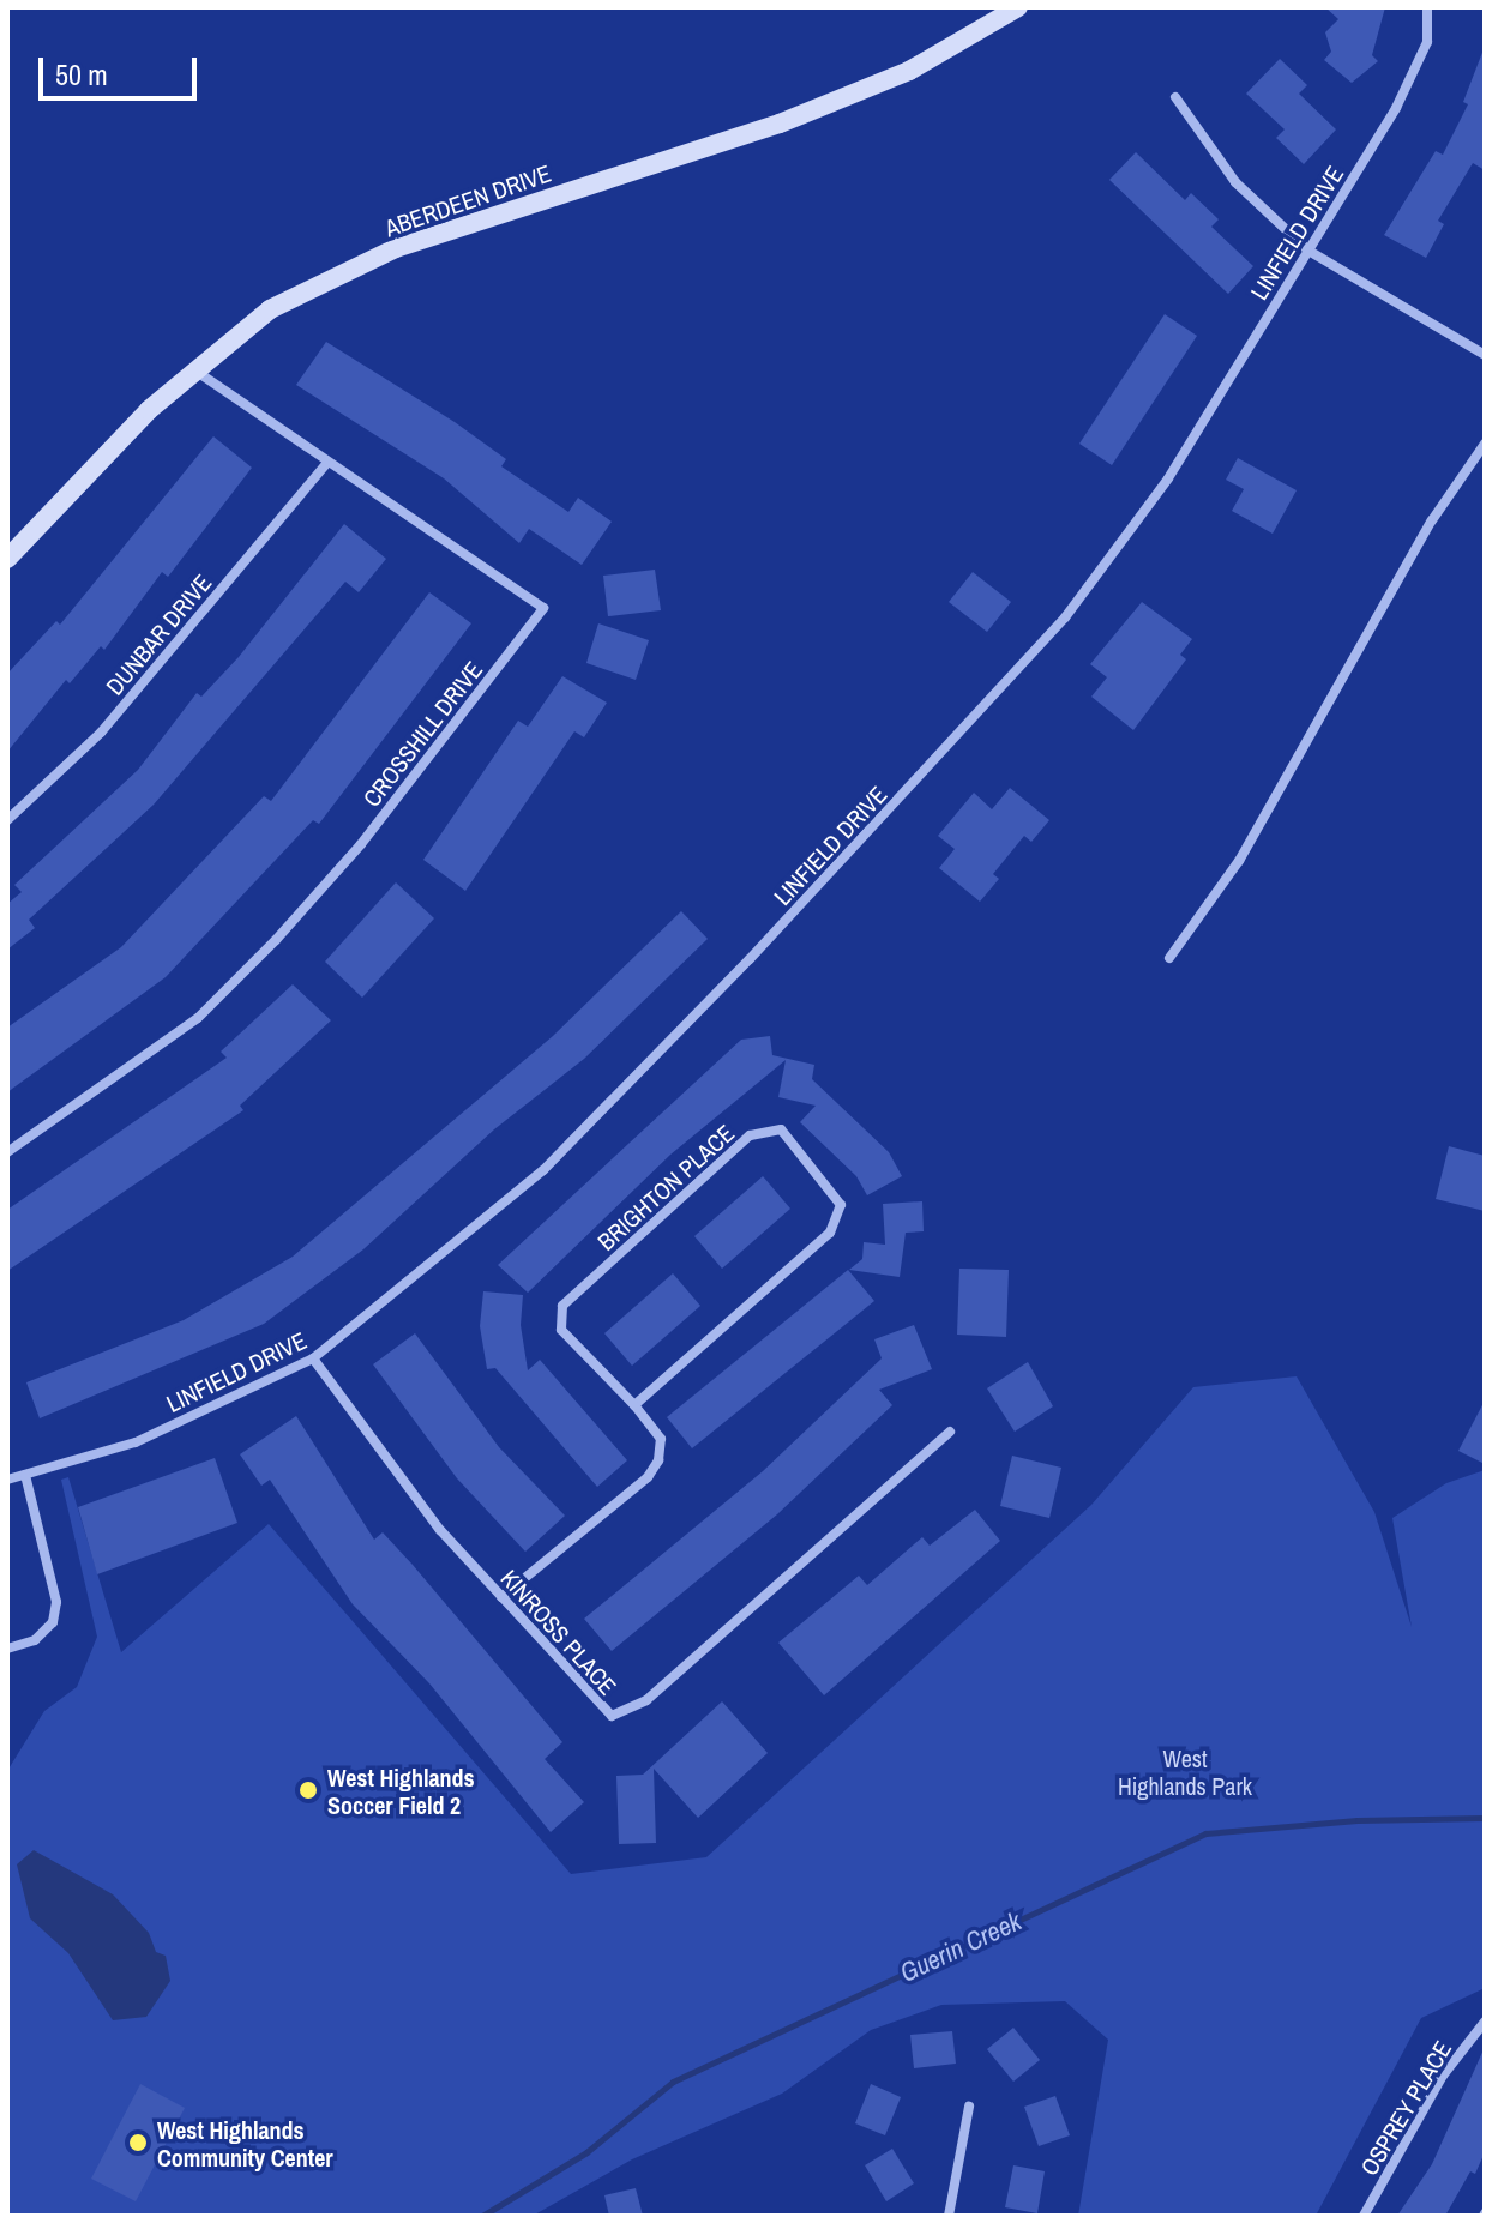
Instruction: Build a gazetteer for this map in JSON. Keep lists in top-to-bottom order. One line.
{"streets":{"street":["ABERDEEN DRIVE","LINFIELD DRIVE","DUNBAR DRIVE","CROSSHILL DRIVE","BRIGHTON PLACE","KINROSS PLACE","OSPREY PLACE"]},"crossings":[["ABERDEEN DRIVE","CROSSHILL DRIVE"],["LINFIELD DRIVE","KINROSS PLACE"],["DUNBAR DRIVE","CROSSHILL DRIVE"],["BRIGHTON PLACE","KINROSS PLACE"]],"water":["Guerin Creek"],"parks":["West Highlands Park"],"places":["West Highlands Soccer Field 2","West Highlands Community Center"],"scale_bar":"50 m"}
